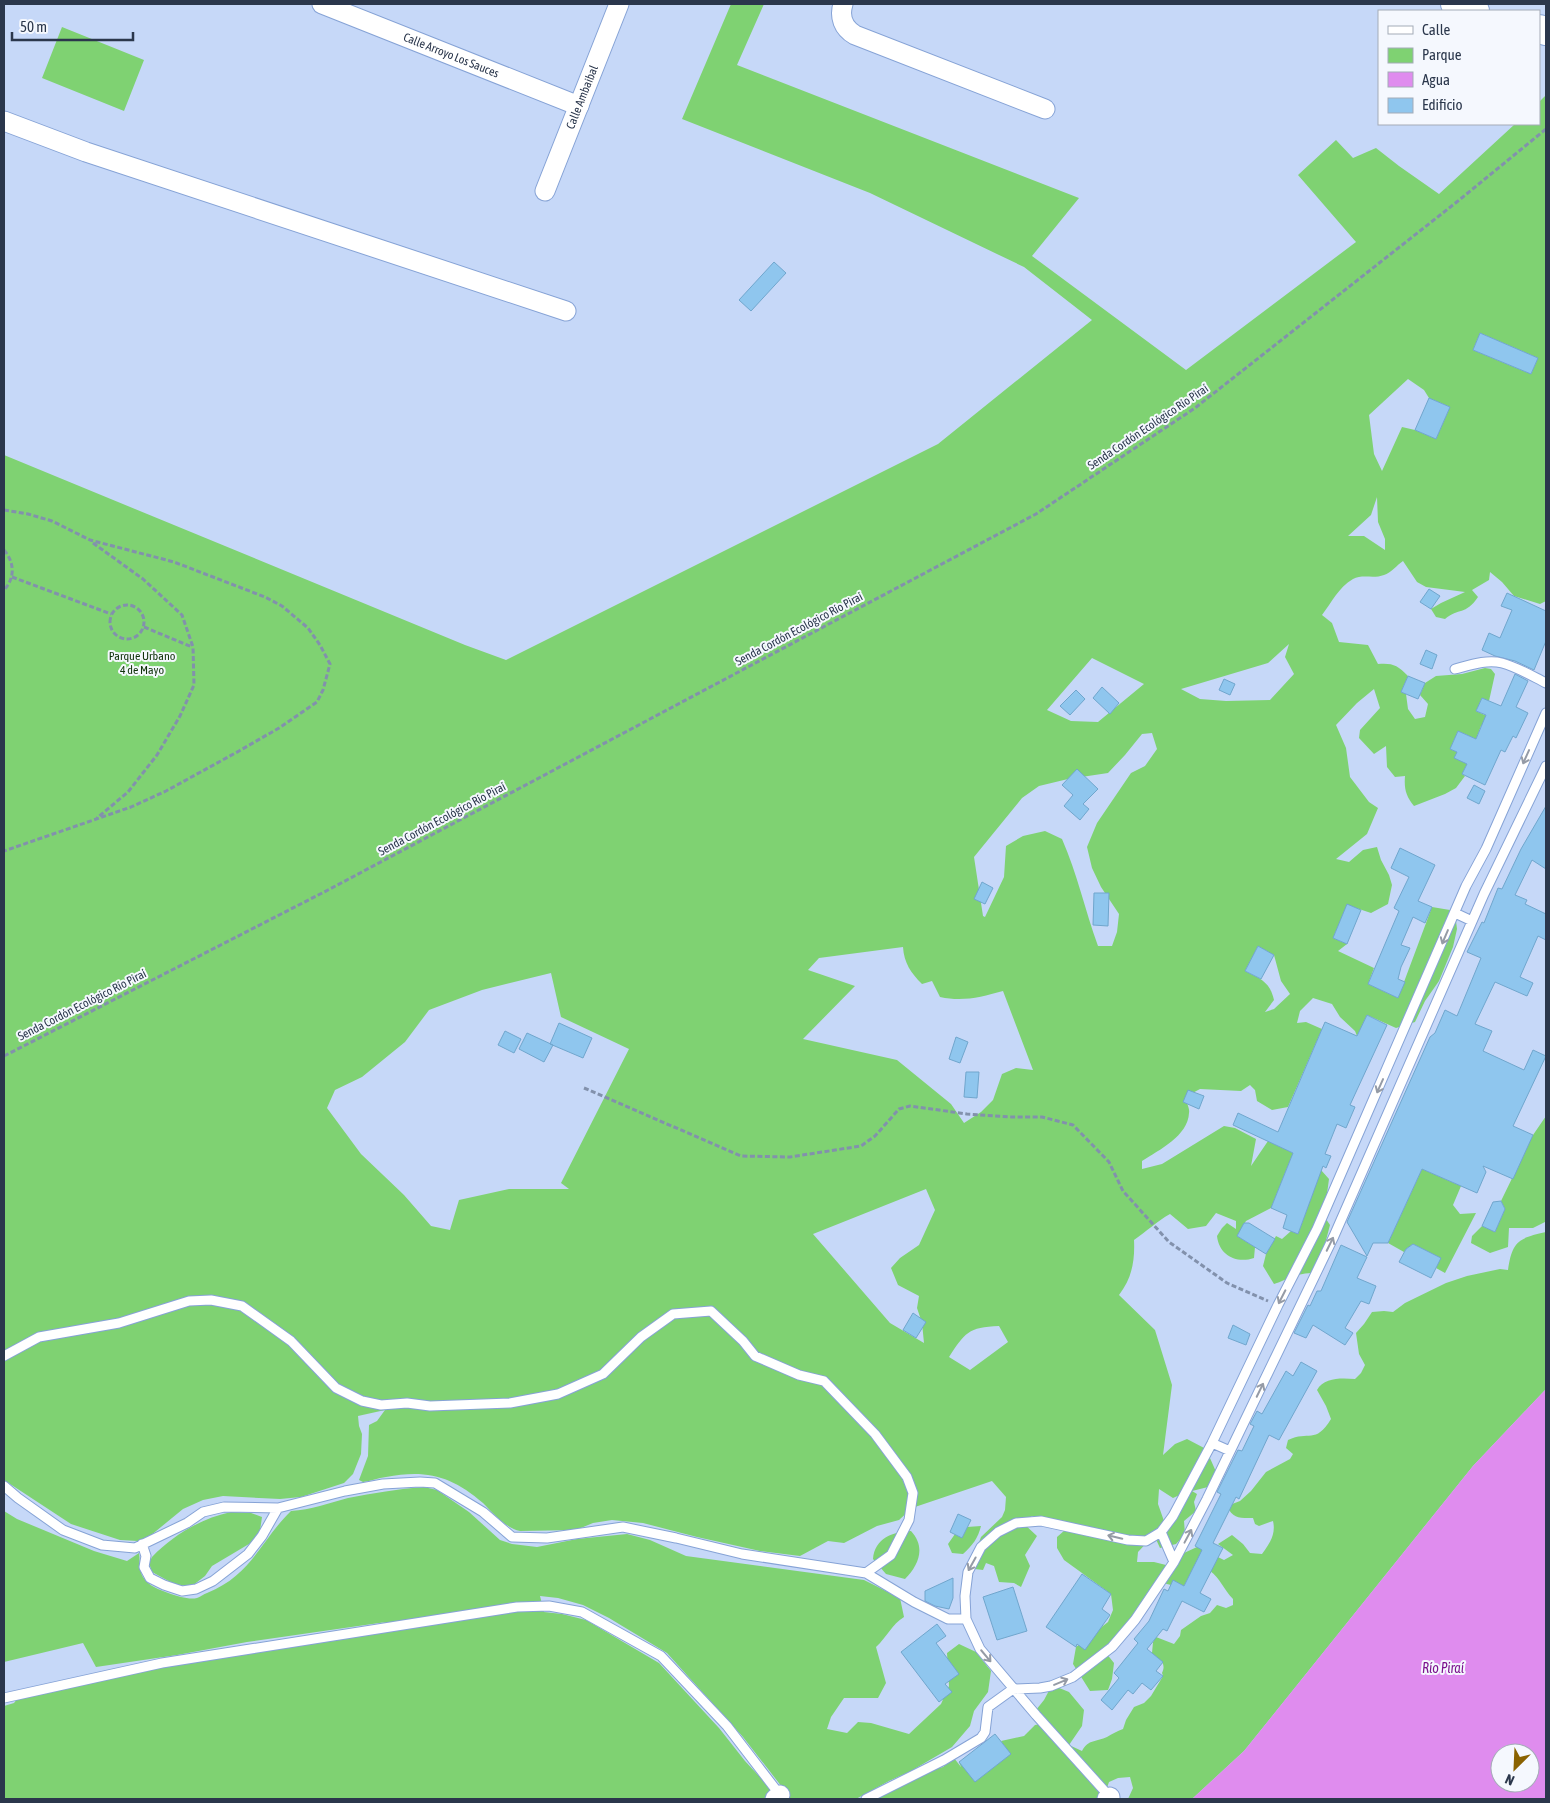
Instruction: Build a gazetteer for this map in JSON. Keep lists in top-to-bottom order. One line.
{"streets":{"street":["Calle Arroyo Los Sauces","Calle Ambaibal"],"path":["Senda Cordón Ecológico Río Piraí"]},"crossings":[["Calle Arroyo Los Sauces","Calle Ambaibal"]],"water":["Río Piraí"],"parks":["Parque Urbano 4 de Mayo"],"legend":["Calle","Parque","Agua","Edificio"],"scale_bar":"50 m","north":"bottom left"}
